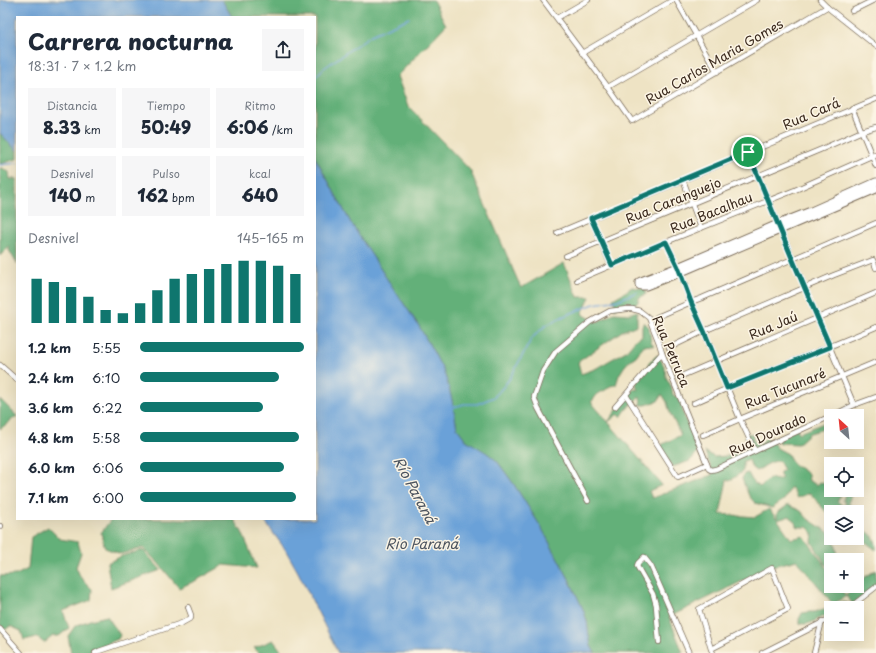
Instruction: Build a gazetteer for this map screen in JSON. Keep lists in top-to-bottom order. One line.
{"streets":{"street":["Rua Carlos Maria Gomes","Rua Cará","Rua Caranguejo","Rua Bacalhau","Rua Jaú","Rua Petruca","Rua Tucunaré","Rua Dourado"]},"crossings":[["Rua Petruca","Rua Dourado"]],"water":["Río Paraná","Rio Paraná"],"north":"top left","page":{"heading":["Carrera nocturna","18:31 · 7 × 1.2 km"],"stats":[["Distancia","8.33 km"],["Tiempo","50:49"],["Ritmo","6:06 /km"],["Desnivel","140 m"],["Pulso","162 bpm"],["kcal","640"]],"chart":["Desnivel","145–165 m"],"list":[{"name":"1.2 km","note":"5:55"},{"name":"2.4 km","note":"6:10"},{"name":"3.6 km","note":"6:22"},{"name":"4.8 km","note":"5:58"},{"name":"6.0 km","note":"6:06"},{"name":"7.1 km","note":"6:00"}],"map_buttons":["+","−"]}}
